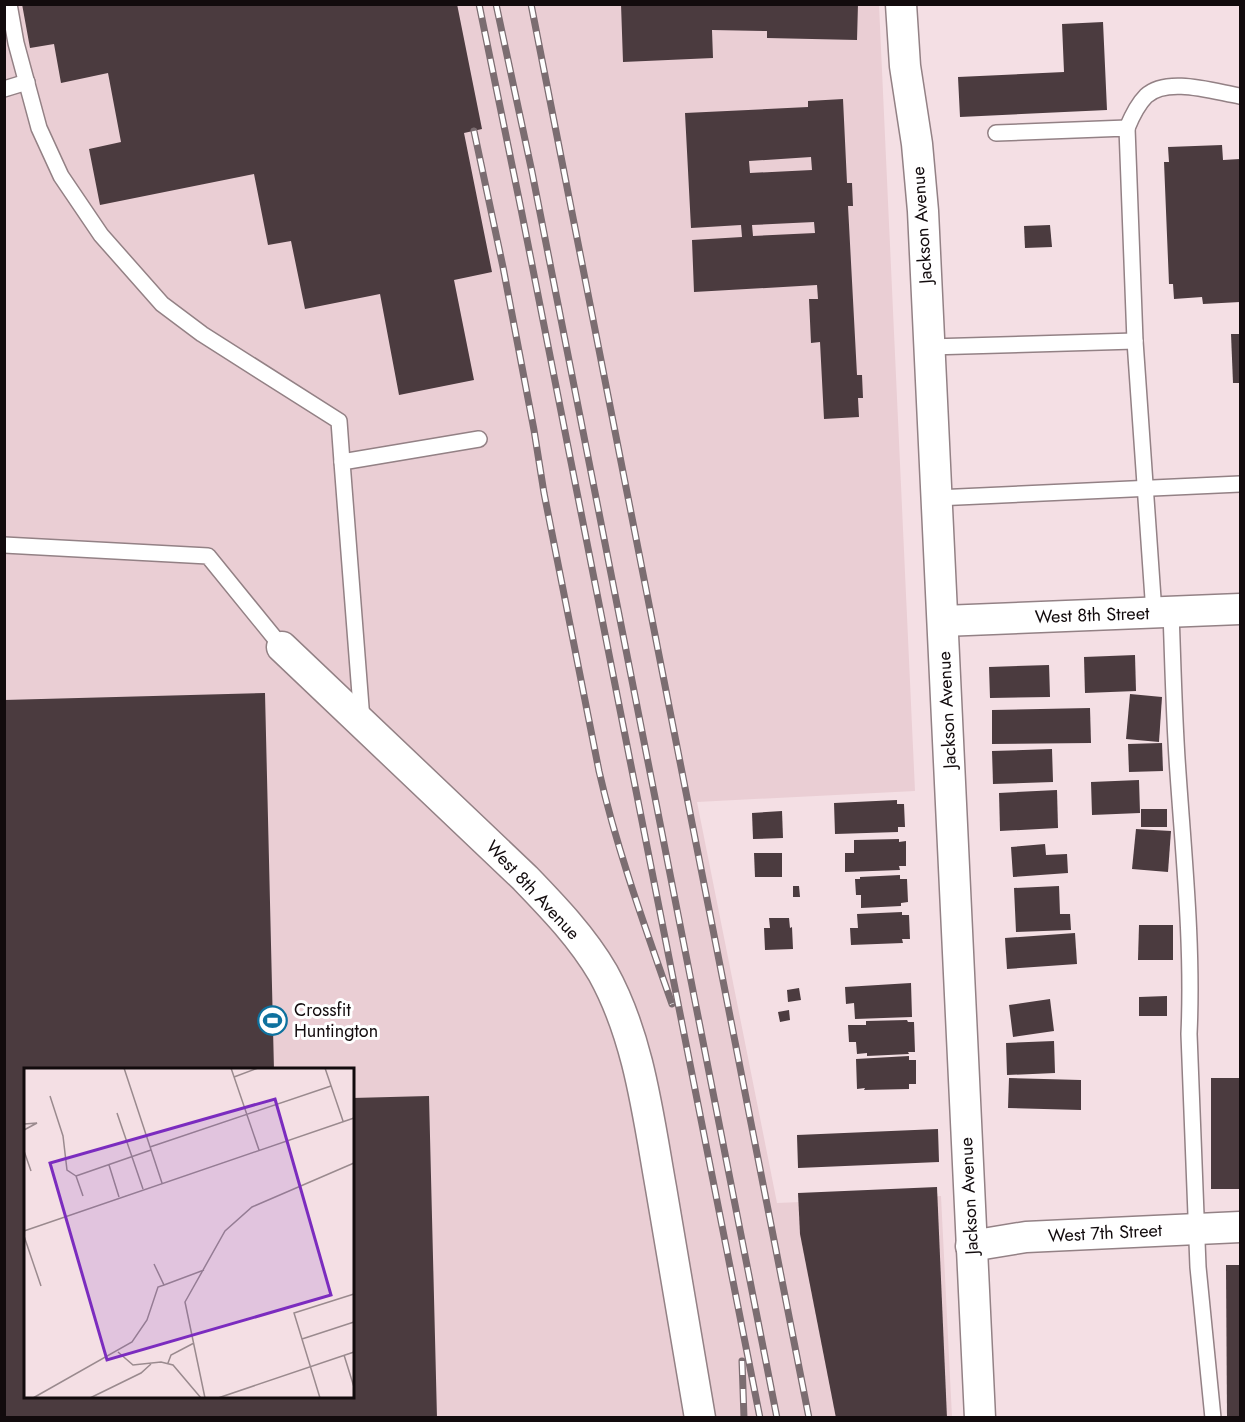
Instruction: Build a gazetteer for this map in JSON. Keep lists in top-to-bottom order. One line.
{"streets":{"street":["Jackson Avenue","West 8th Street","West 8th Avenue","West 7th Street"]},"crossings":[["Jackson Avenue","West 8th Street"],["Jackson Avenue","West 7th Street"]],"places":{"sports":["Crossfit Huntington"]}}
